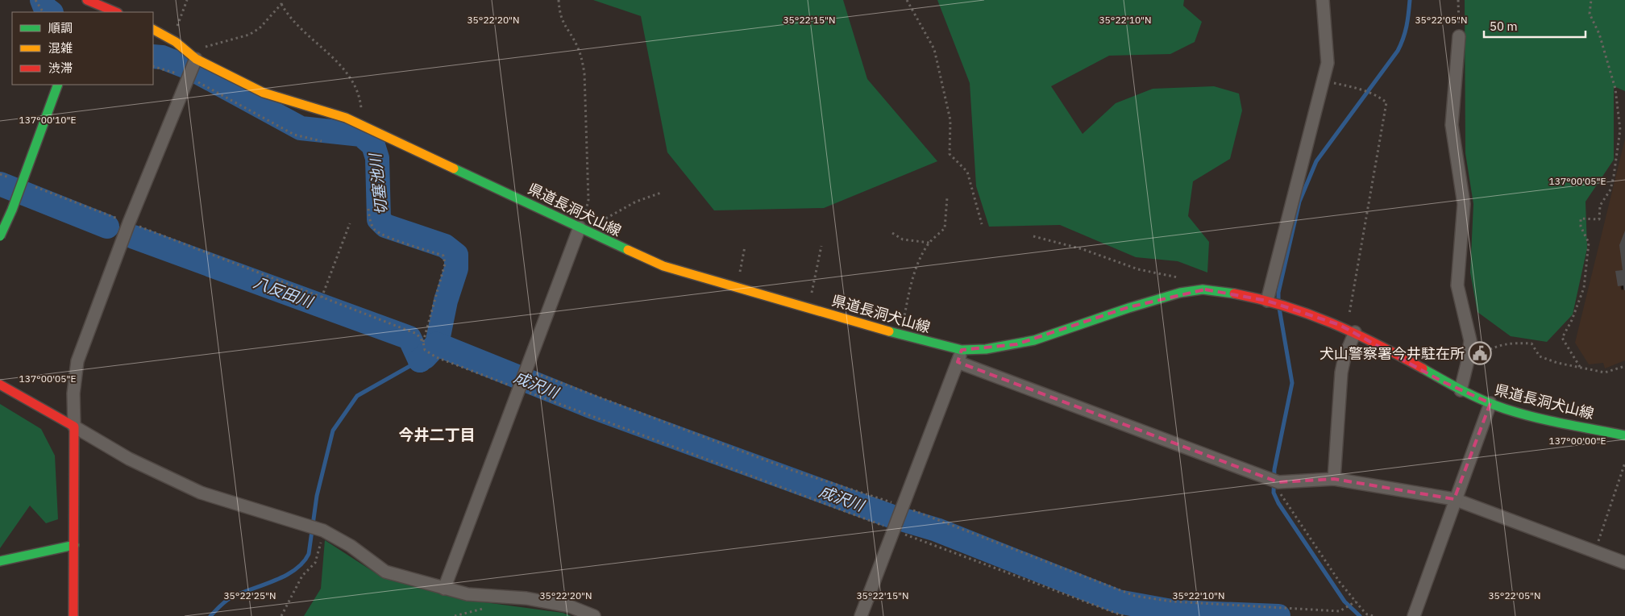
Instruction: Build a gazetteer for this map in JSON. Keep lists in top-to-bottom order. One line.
{"streets":{"main road":["県道長洞犬山線"]},"districts":["今井二丁目"],"water":["切塞池川","八反田川","成沢川"],"places":{"public building":["犬山警察署今井駐在所"]},"legend":["順調","混雑","渋滞"],"scale_bar":"50 m","coordinates":["35°22'20\"N","35°22'15\"N","35°22'10\"N","35°22'05\"N","137°00'10\"E","137°00'05\"E","137°00'00\"E","35°22'25\"N"]}
